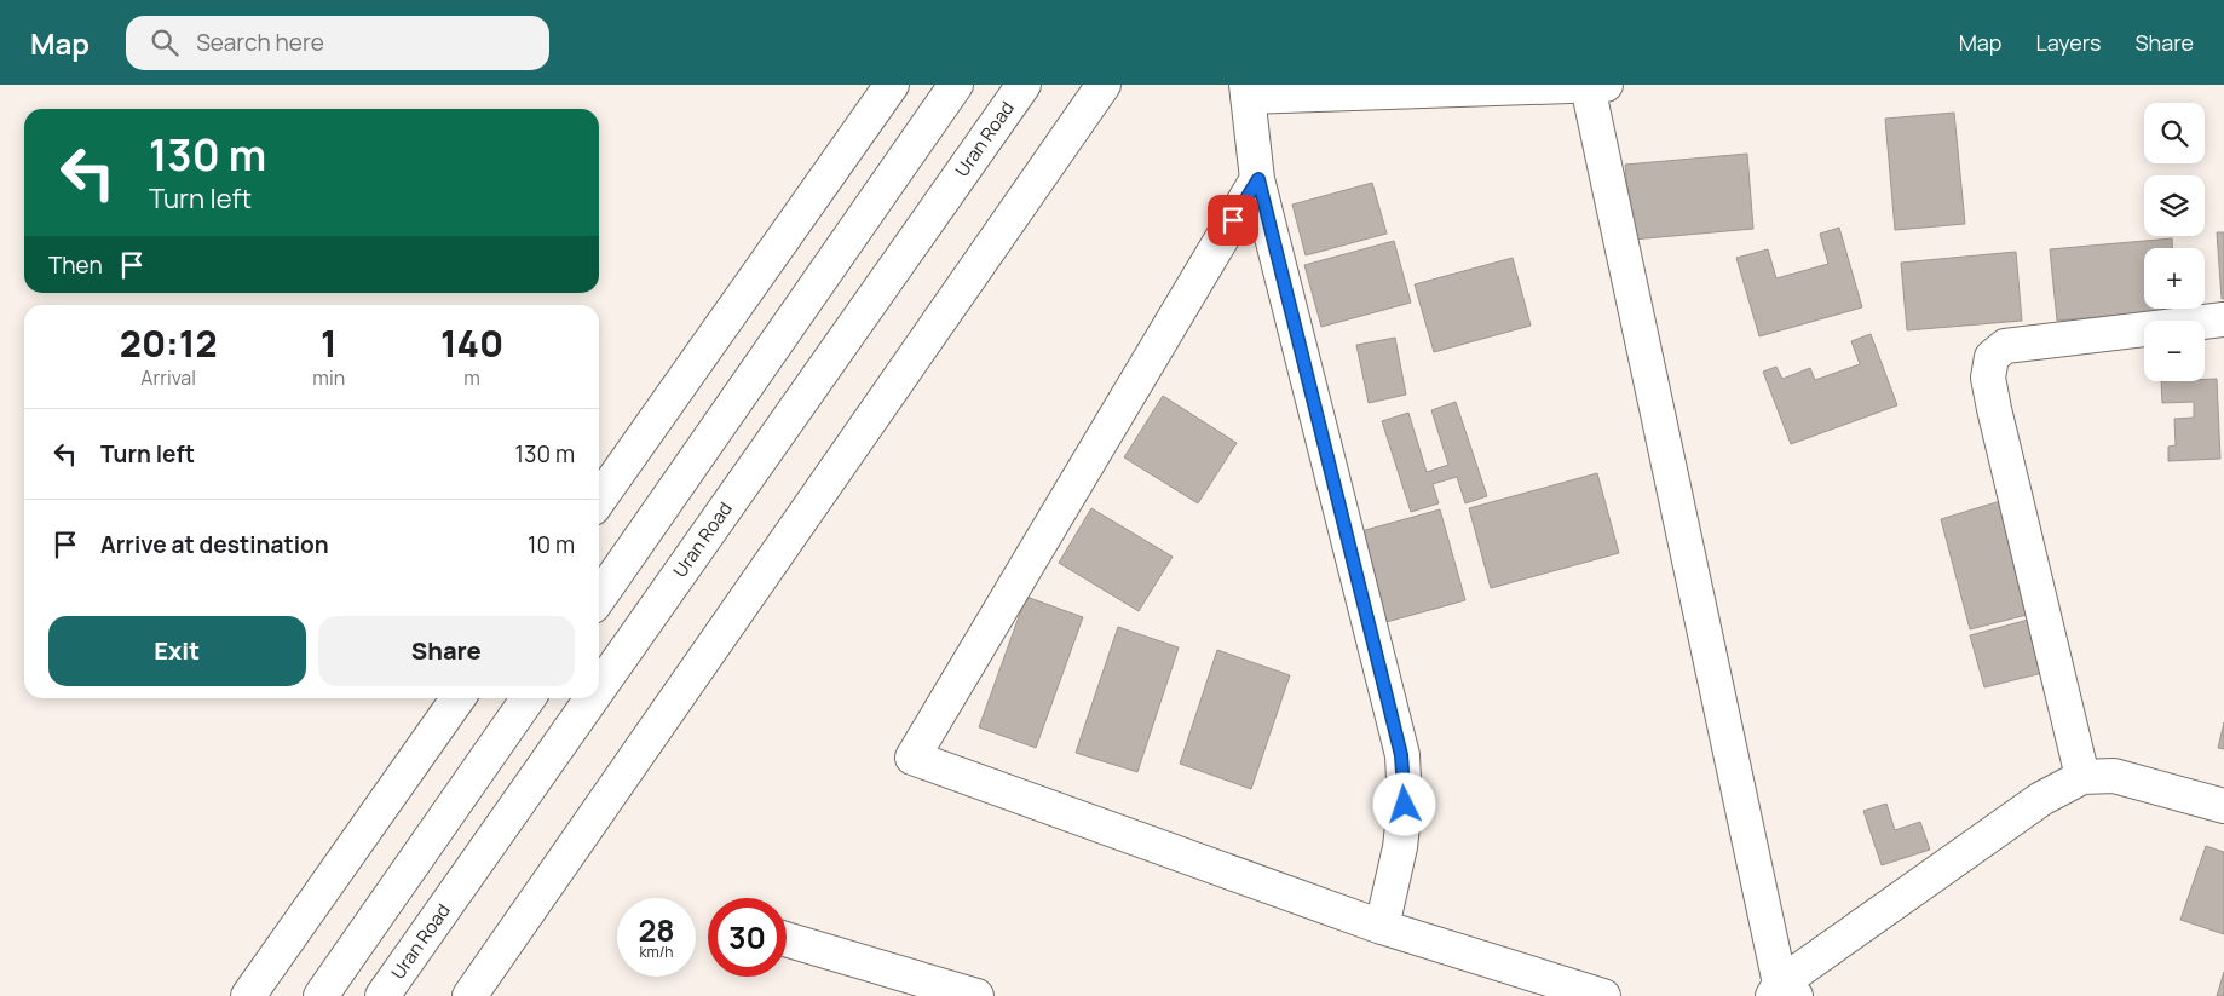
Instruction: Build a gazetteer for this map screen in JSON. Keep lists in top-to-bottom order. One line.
{"streets":{"main road":["Uran Road"]},"page":{"header":"Map","search":"Search here","nav":["Map","Layers","Share"],"map_buttons":["+","−"],"turn":["130 m","Turn left"],"then":"Then","eta":["20:12","Arrival","1","min","140","m"],"list":[{"name":"Turn left","value":"130 m"},{"name":"Arrive at destination","value":"10 m"}],"buttons":["Exit","Share"],"speed":"28 km/h","limit":"30"}}
